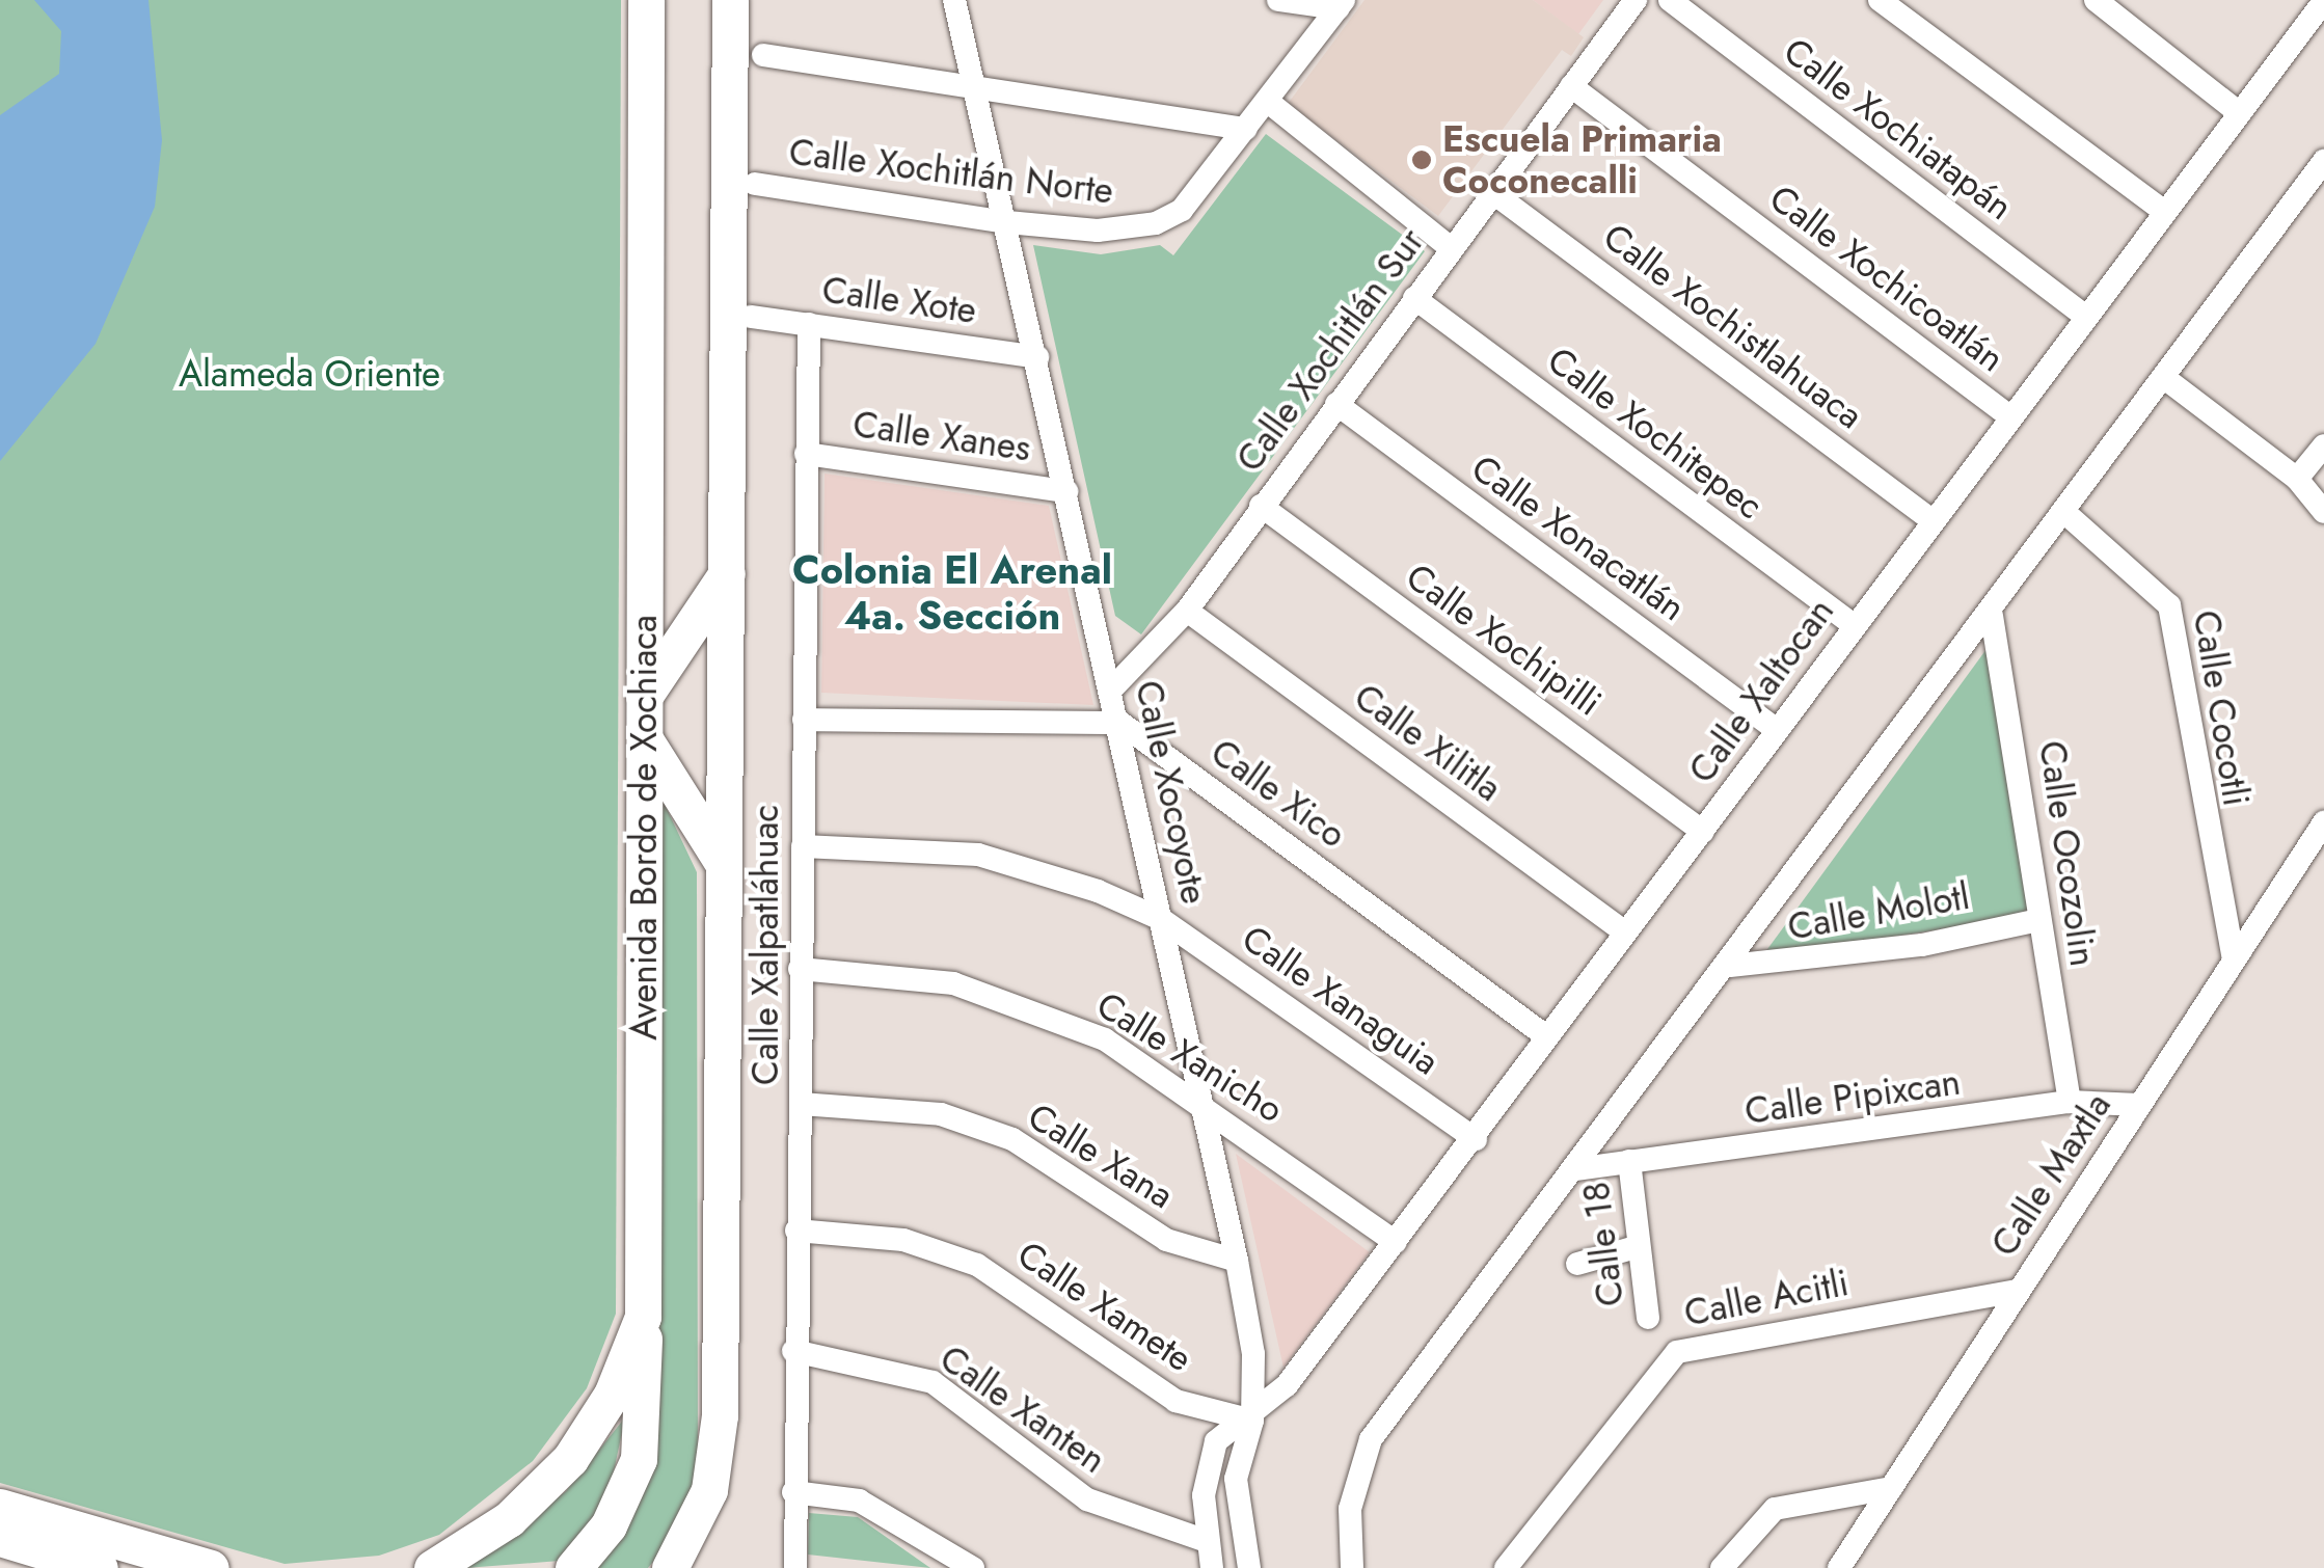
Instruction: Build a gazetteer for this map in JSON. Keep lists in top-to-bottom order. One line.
{"streets":{"main road":["Avenida Bordo de Xochiaca"],"street":["Calle Xochiatapán","Calle Xochitlán Norte","Calle Xochicoatlán","Calle Xote","Calle Xochistlahuaca","Calle Xochitlán Sur","Calle Xochitepec","Calle Xanes","Calle Xonacatlán","Calle Xochipilli","Calle Xaltocan","Calle Cocotli","Calle Xilitla","Calle Xocoyote","Calle Xico","Calle Ocozolin","Calle Molotl","Calle Xalpatláhuac","Calle Xanaguia","Calle Xanicho","Calle Pipixcan","Calle Xana","Calle Maxtla","Calle 18","Calle Acitli","Calle Xamete","Calle Xanten"]},"crossings":[["Calle Xochiatapán","Calle Xaltocan"],["Calle Xochitlán Norte","Calle Xocoyote"],["Calle Xochicoatlán","Calle Xochitlán Sur"],["Calle Xochicoatlán","Calle Xaltocan"],["Calle Xote","Calle Xocoyote"],["Calle Xote","Calle Xalpatláhuac"],["Calle Xochistlahuaca","Calle Xochitlán Sur"],["Calle Xochistlahuaca","Calle Xaltocan"],["Calle Xochitlán Sur","Calle Xochitepec"],["Calle Xochitlán Sur","Calle Xonacatlán"],["Calle Xochitlán Sur","Calle Xochipilli"],["Calle Xochitlán Sur","Calle Xilitla"],["Calle Xochitlán Sur","Calle Xocoyote"],["Calle Xochitepec","Calle Xaltocan"],["Calle Xanes","Calle Xocoyote"],["Calle Xanes","Calle Xalpatláhuac"],["Calle Xonacatlán","Calle Xaltocan"],["Calle Xochipilli","Calle Xaltocan"],["Calle Xaltocan","Calle Xilitla"],["Calle Xaltocan","Calle Xocoyote"],["Calle Xaltocan","Calle Xico"],["Calle Xaltocan","Calle Xanaguia"],["Calle Xaltocan","Calle Xanicho"],["Calle Xaltocan","Calle Xamete"],["Calle Cocotli","Calle Maxtla"],["Calle Xocoyote","Calle Xico"],["Calle Xocoyote","Calle Xanaguia"],["Calle Xocoyote","Calle Xanicho"],["Calle Xocoyote","Calle Xana"],["Calle Xocoyote","Calle Xamete"],["Calle Ocozolin","Calle Molotl"],["Calle Ocozolin","Calle Pipixcan"],["Calle Xalpatláhuac","Calle Xanaguia"],["Calle Xalpatláhuac","Calle Xanicho"],["Calle Xalpatláhuac","Calle Xana"],["Calle Xalpatláhuac","Calle Xamete"],["Calle Xalpatláhuac","Calle Xanten"],["Calle Pipixcan","Calle Maxtla"],["Calle Pipixcan","Calle 18"],["Calle Maxtla","Calle Acitli"]],"districts":["Colonia El Arenal 4a. Sección"],"parks":["Alameda Oriente"],"places":["Escuela Primaria Coconecalli"]}
